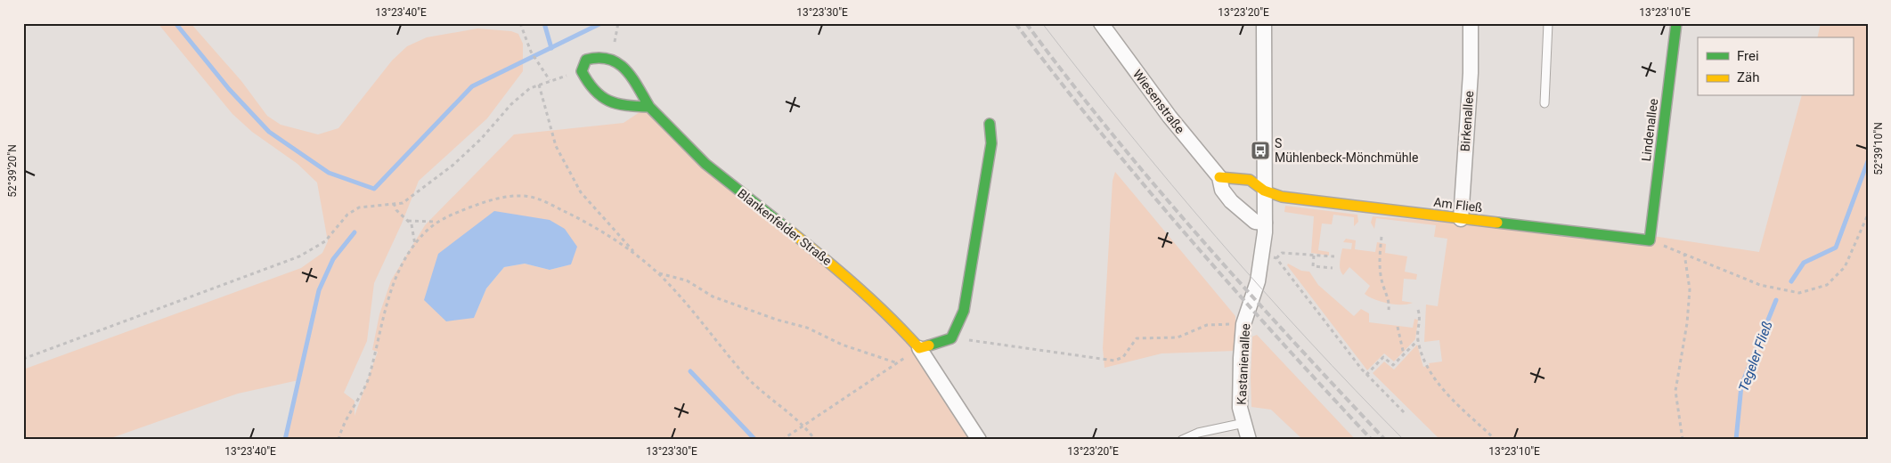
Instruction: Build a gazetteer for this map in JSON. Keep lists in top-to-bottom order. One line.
{"streets":{"street":["Wiesenstraße","Birkenallee","Lindenallee","Am Fließ","Blankenfelder Straße","Kastanienallee"]},"crossings":[["Wiesenstraße","Kastanienallee"],["Birkenallee","Am Fließ"],["Lindenallee","Am Fließ"],["Am Fließ","Kastanienallee"]],"water":["Tegeler Fließ"],"places":{"bus stop":["S Mühlenbeck-Mönchmühle"]},"legend":["Frei","Zäh"],"coordinates":["13°23'40\"E","13°23'30\"E","13°23'20\"E","13°23'10\"E","52°39'10\"N","52°39'20\"N"]}
